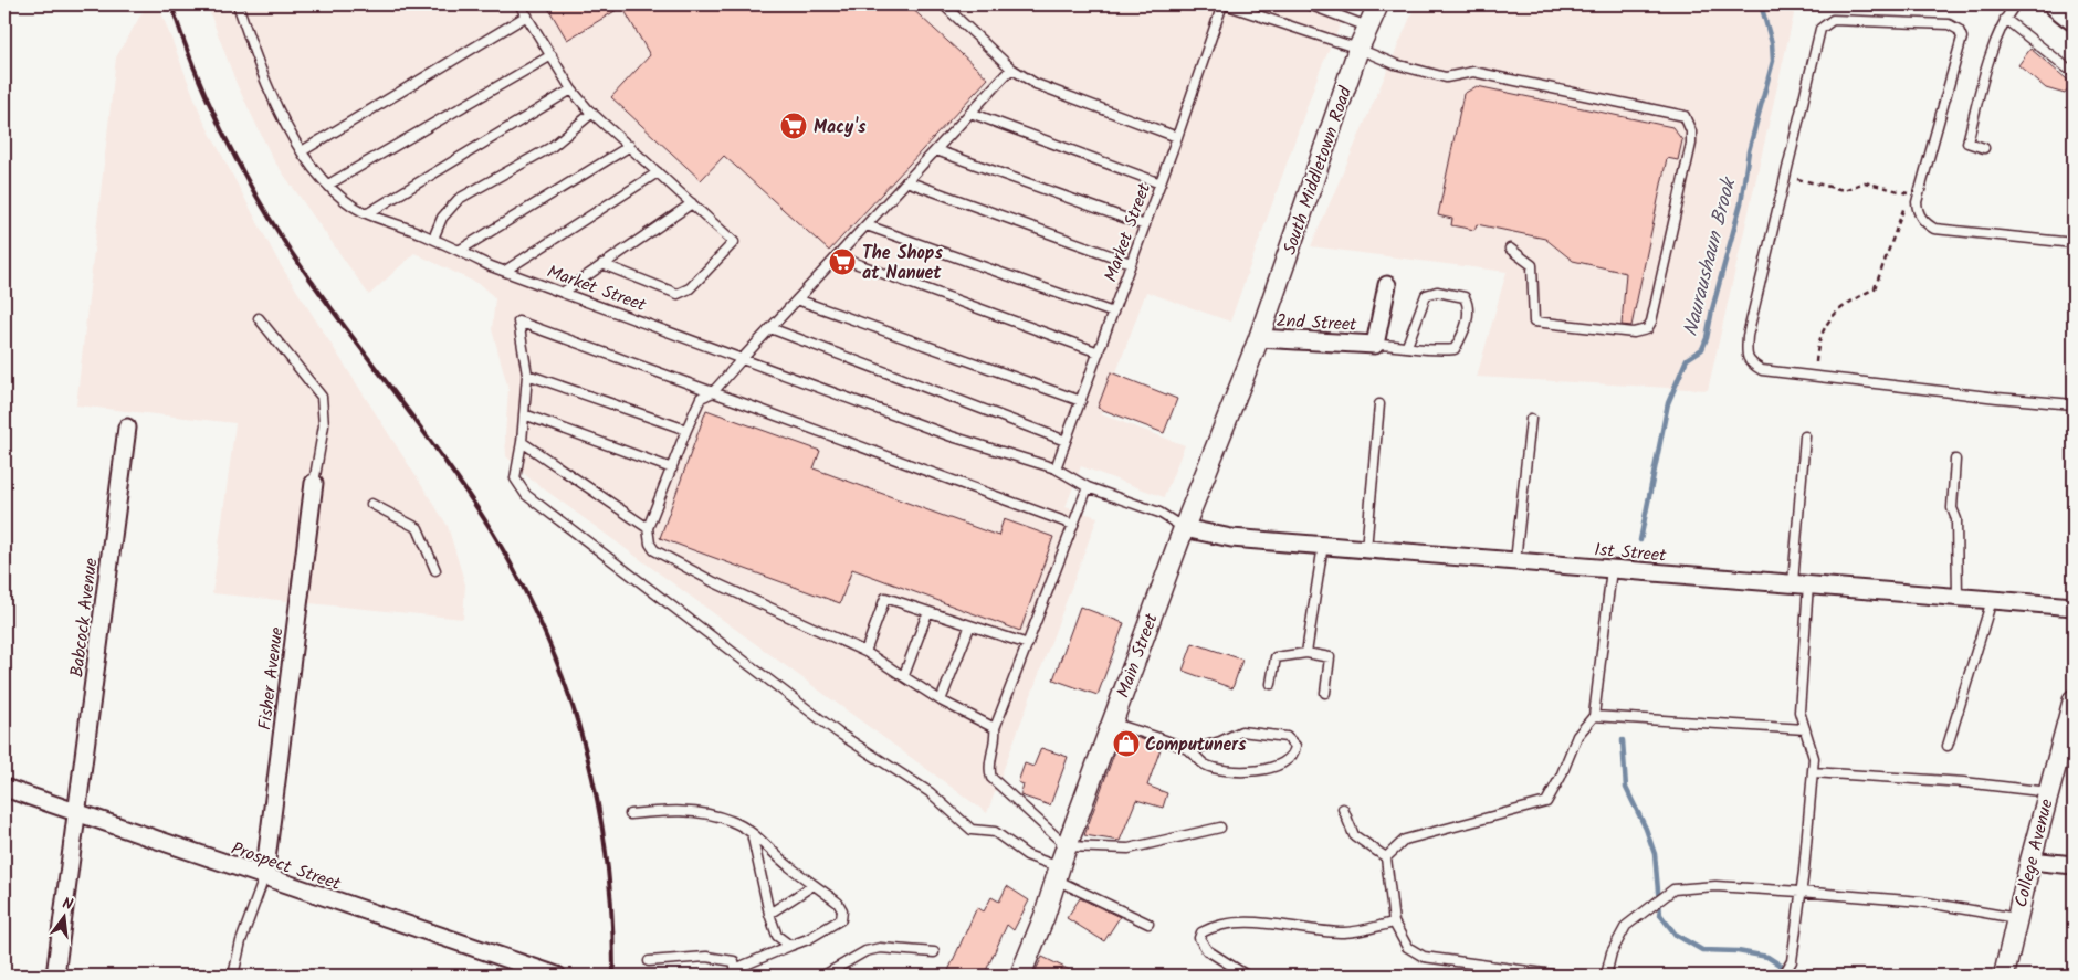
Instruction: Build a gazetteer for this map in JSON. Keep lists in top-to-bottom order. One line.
{"streets":{"street":["South Middletown Road","2nd Street","1st Street","Babcock Avenue","Main Street","Fisher Avenue","College Avenue","Prospect Street"],"lane":["Market Street"]},"crossings":[["South Middletown Road","2nd Street"],["South Middletown Road","Main Street"],["Market Street","1st Street"],["Market Street","Main Street"],["2nd Street","Main Street"],["1st Street","Main Street"],["Babcock Avenue","Prospect Street"],["Fisher Avenue","Prospect Street"]],"water":["Nauraushaun Brook"],"places":{"supermarket":["Macy's","The Shops at Nanuet"],"shop":["Computuners"]},"north":"top"}
